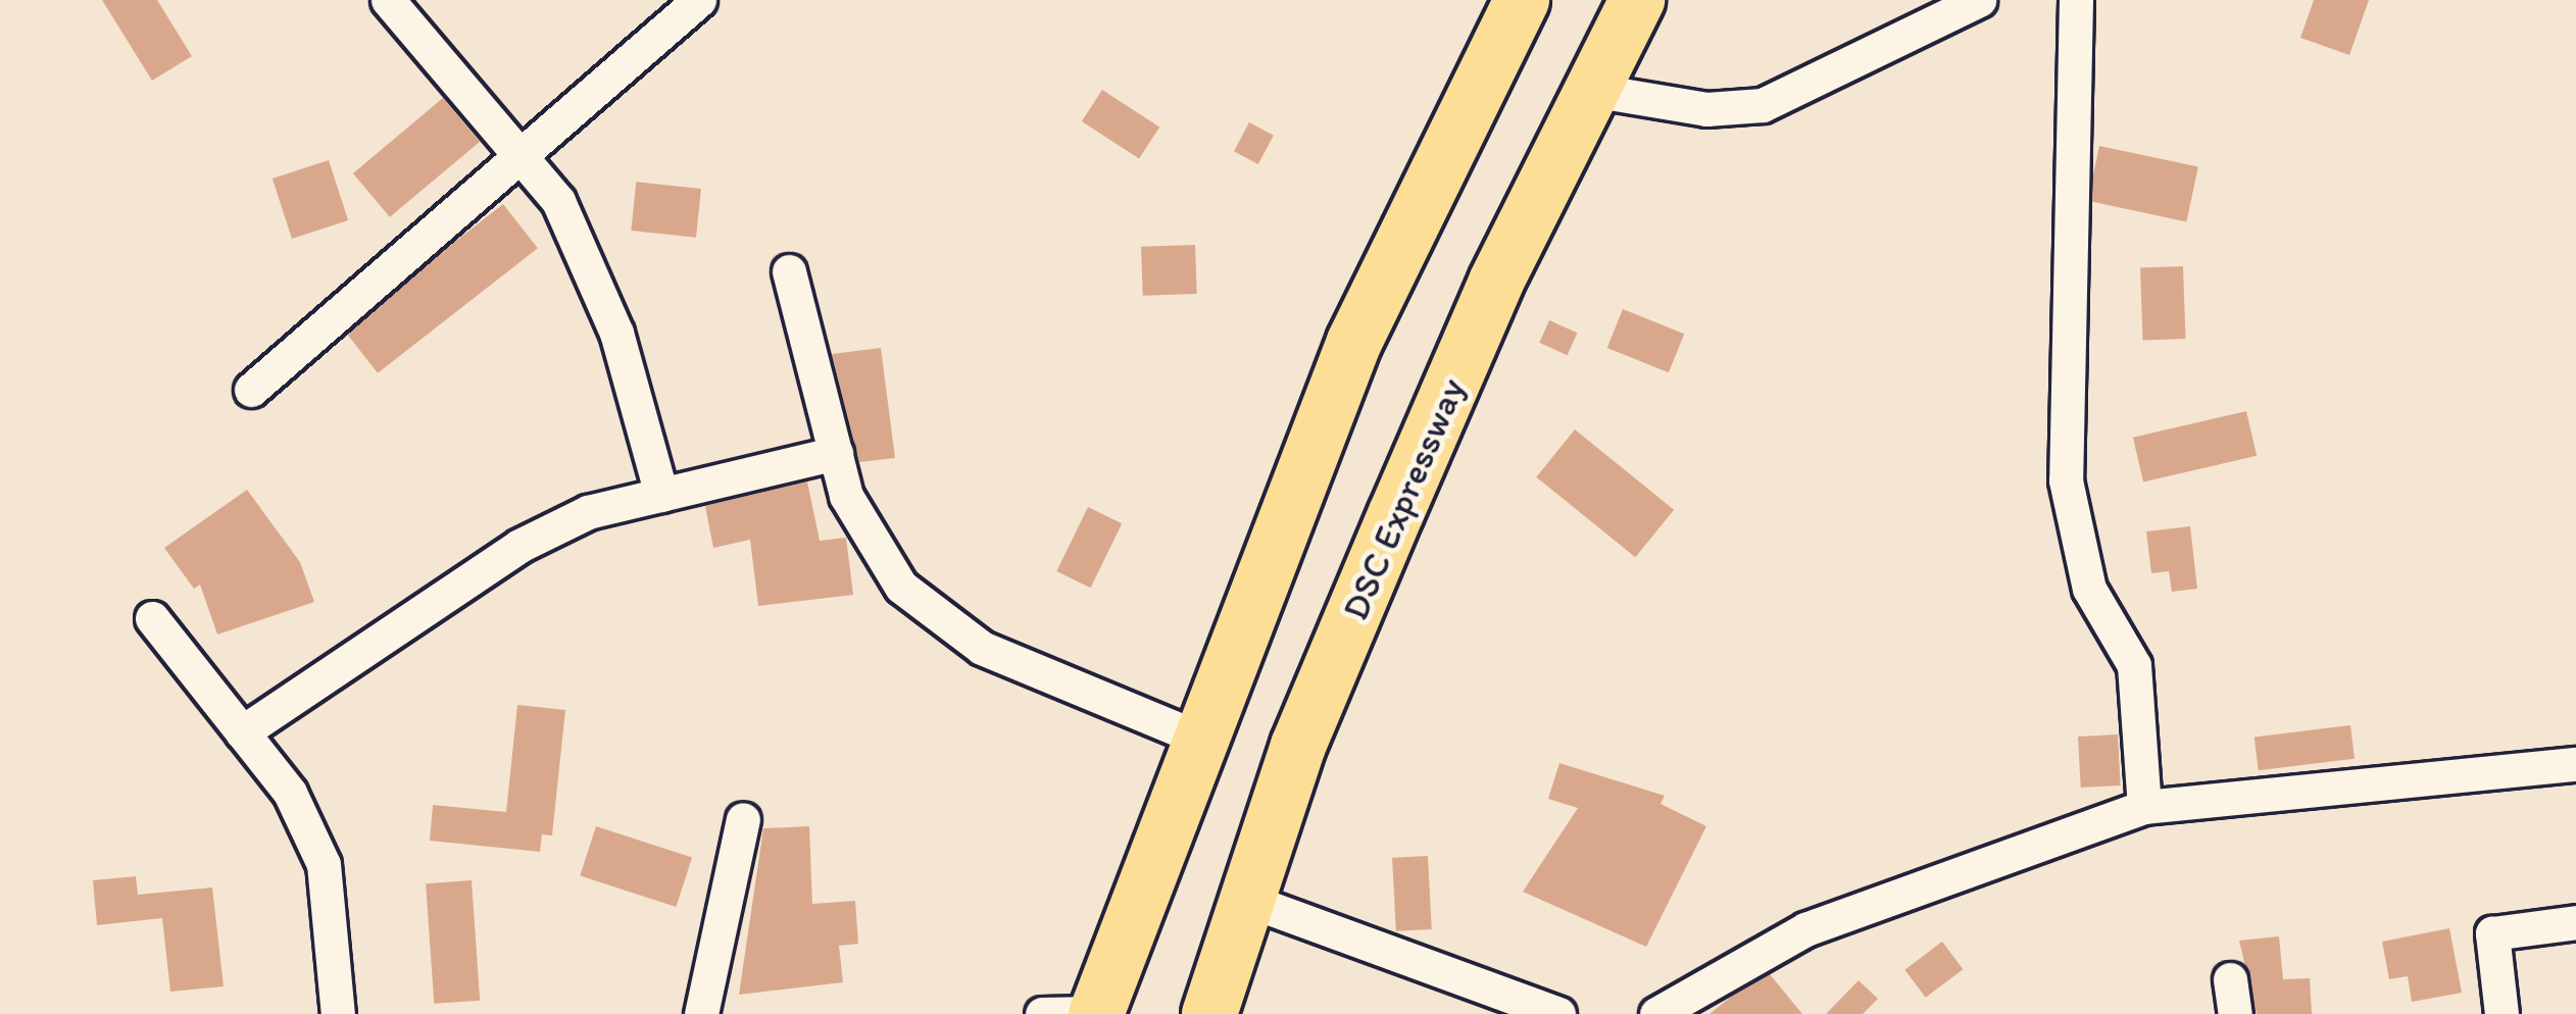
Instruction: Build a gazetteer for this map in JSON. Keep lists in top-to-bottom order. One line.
{"streets":{"main road":["DSC Expressway"]}}
